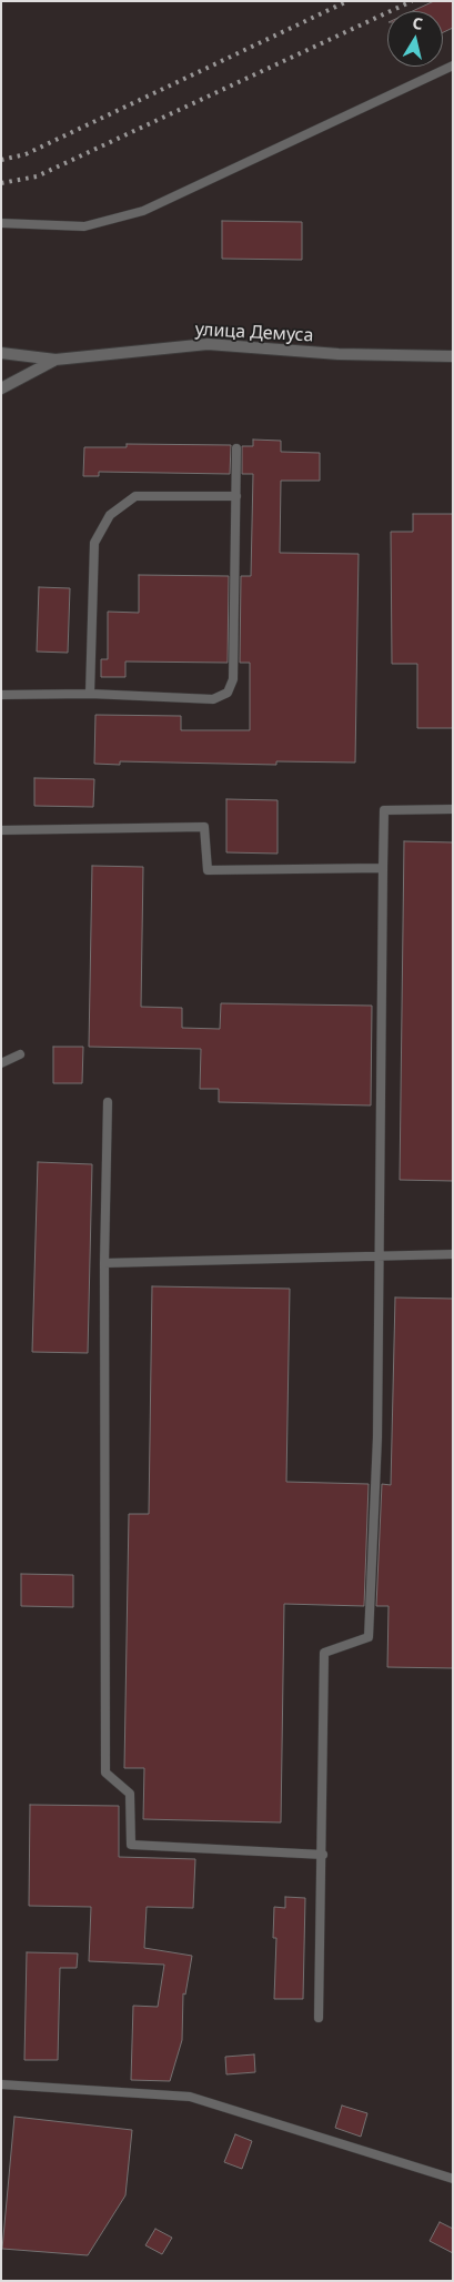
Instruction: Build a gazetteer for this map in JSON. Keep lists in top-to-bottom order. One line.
{"streets":{"street":["улица Демуса"]},"north":"top"}
